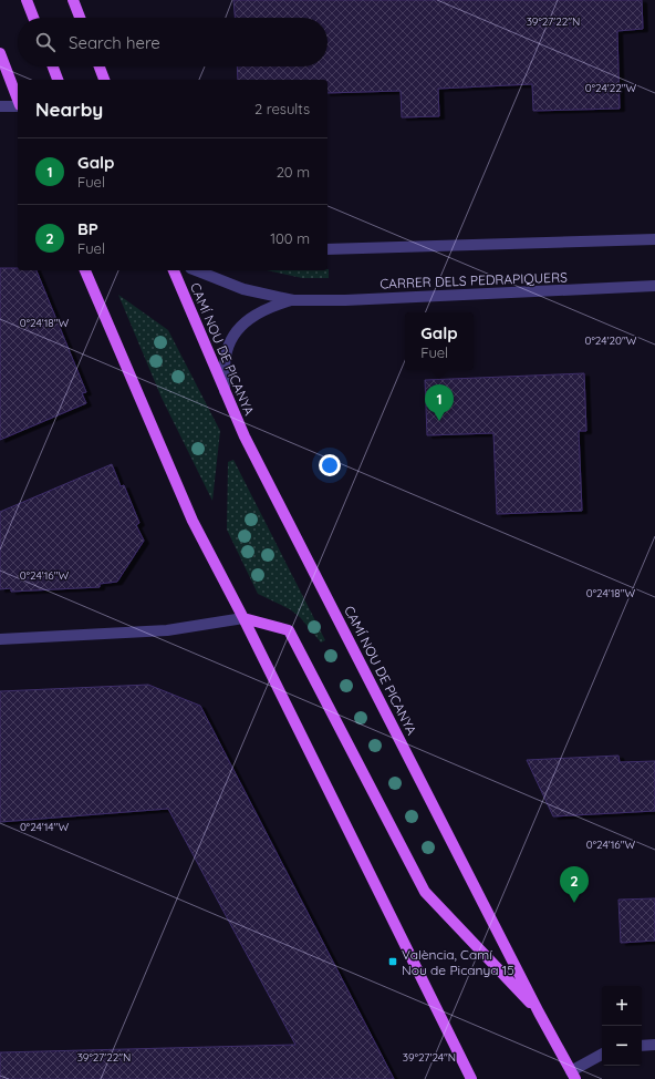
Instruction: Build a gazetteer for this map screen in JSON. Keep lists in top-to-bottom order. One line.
{"streets":{"main road":["CAMÍ NOU DE PICANYA"],"street":["CARRER DELS PEDRAPIQUERS"]},"crossings":[["CARRER DELS PEDRAPIQUERS","CAMÍ NOU DE PICANYA"]],"places":{"transit":["València, Camí Nou de Picanya 15"]},"page":{"search":"Search here","heading":["Nearby","2 results"],"list":[{"mark":"1","name":"Galp","note":"Fuel","value":"20 m"},{"mark":"2","name":"BP","note":"Fuel","value":"100 m"}],"popup":["Galp","Fuel"],"pins":["1","2"],"map_buttons":["+","−"]},"coordinates":["39°27'22\"N","0°24'22\"W","0°24'18\"W","0°24'20\"W","0°24'16\"W","0°24'14\"W","39°27'24\"N"]}
